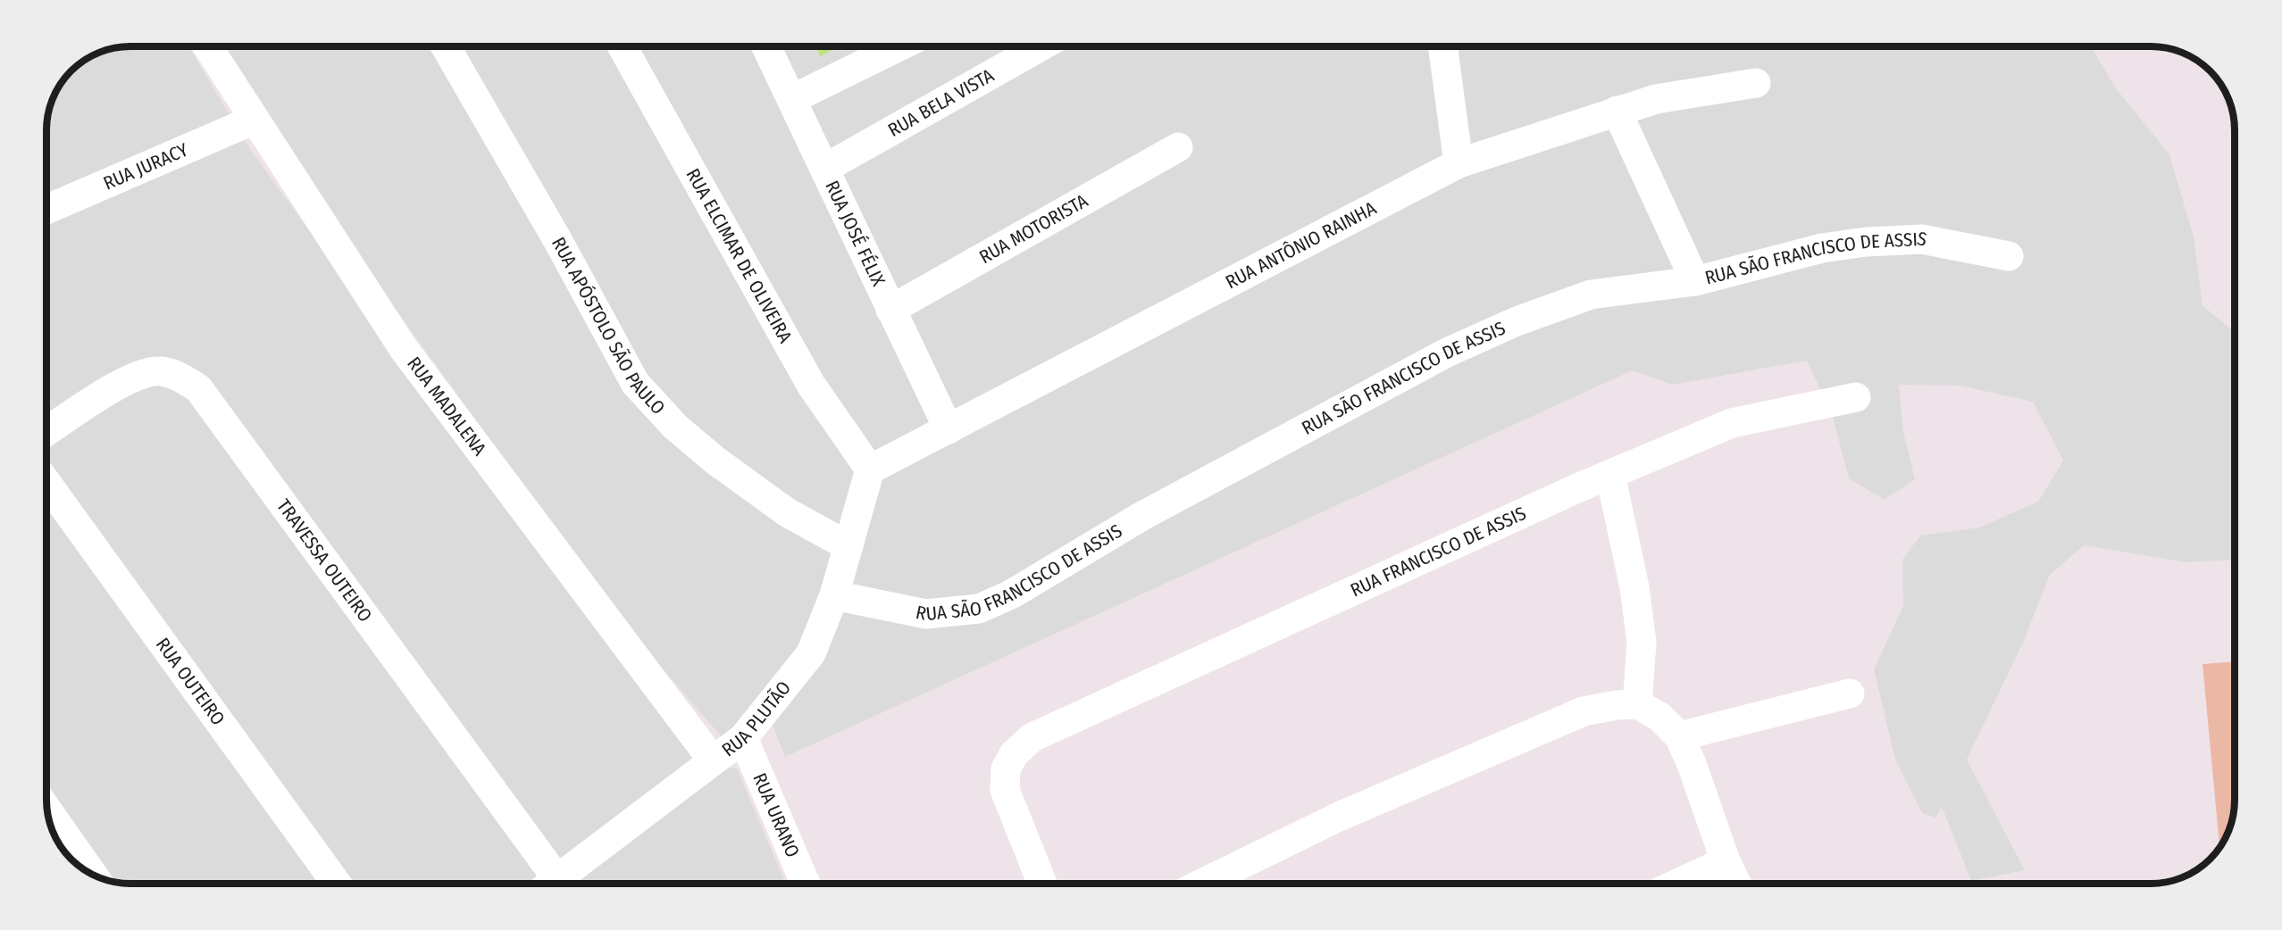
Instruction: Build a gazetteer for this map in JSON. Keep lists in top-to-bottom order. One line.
{"streets":{"street":["RUA BELA VISTA","RUA JURACY","RUA MOTORISTA","RUA JOSÉ FÉLIX","RUA ANTÔNIO RAINHA","RUA ELCIMAR DE OLIVEIRA","RUA SÃO FRANCISCO DE ASSIS","RUA APÓSTOLO SÃO PAULO","RUA MADALENA","RUA FRANCISCO DE ASSIS","TRAVESSA OUTEIRO","RUA OUTEIRO","RUA PLUTÃO","RUA URANO"]},"crossings":[["RUA BELA VISTA","RUA JOSÉ FÉLIX"],["RUA JURACY","RUA MADALENA"],["RUA MOTORISTA","RUA JOSÉ FÉLIX"],["RUA JOSÉ FÉLIX","RUA ANTÔNIO RAINHA"],["RUA ANTÔNIO RAINHA","RUA ELCIMAR DE OLIVEIRA"],["RUA ANTÔNIO RAINHA","RUA PLUTÃO"],["RUA ELCIMAR DE OLIVEIRA","RUA PLUTÃO"],["RUA SÃO FRANCISCO DE ASSIS","RUA PLUTÃO"],["RUA APÓSTOLO SÃO PAULO","RUA PLUTÃO"],["RUA MADALENA","RUA PLUTÃO"],["RUA PLUTÃO","RUA URANO"]]}
